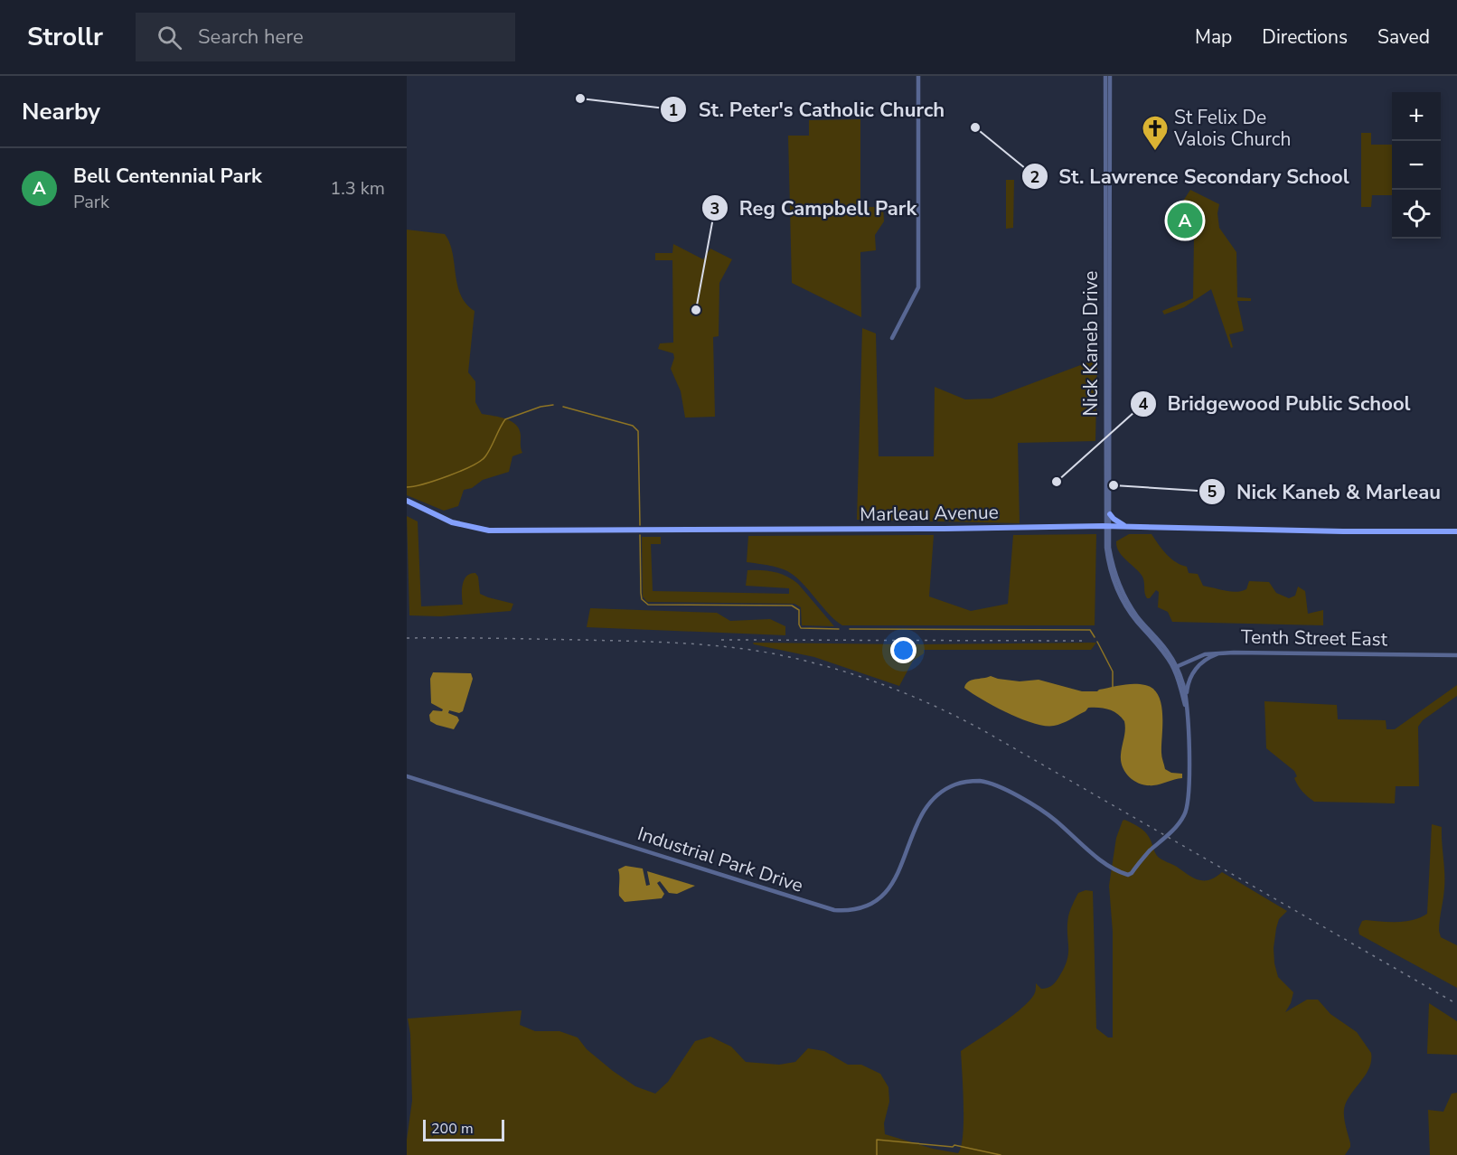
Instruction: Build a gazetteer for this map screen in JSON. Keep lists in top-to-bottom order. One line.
{"streets":{"main road":["Marleau Avenue"],"street":["Nick Kaneb Drive","Tenth Street East","Industrial Park Drive"]},"crossings":[["Nick Kaneb Drive","Marleau Avenue"],["Nick Kaneb Drive","Tenth Street East"],["Nick Kaneb Drive","Industrial Park Drive"]],"places":{"other":["St. Peter's Catholic Church","St. Lawrence Secondary School","Reg Campbell Park","Bridgewood Public School","Nick Kaneb & Marleau"],"church":["St Felix De Valois Church"]},"scale_bar":"200 m","page":{"header":"Strollr","search":"Search here","nav":["Map","Directions","Saved"],"heading":"Nearby","map_buttons":["+","−"],"list":[{"mark":"A","name":"Bell Centennial Park","note":"Park","value":"1.3 km"}],"pins":"A","scale":"200 m"}}
